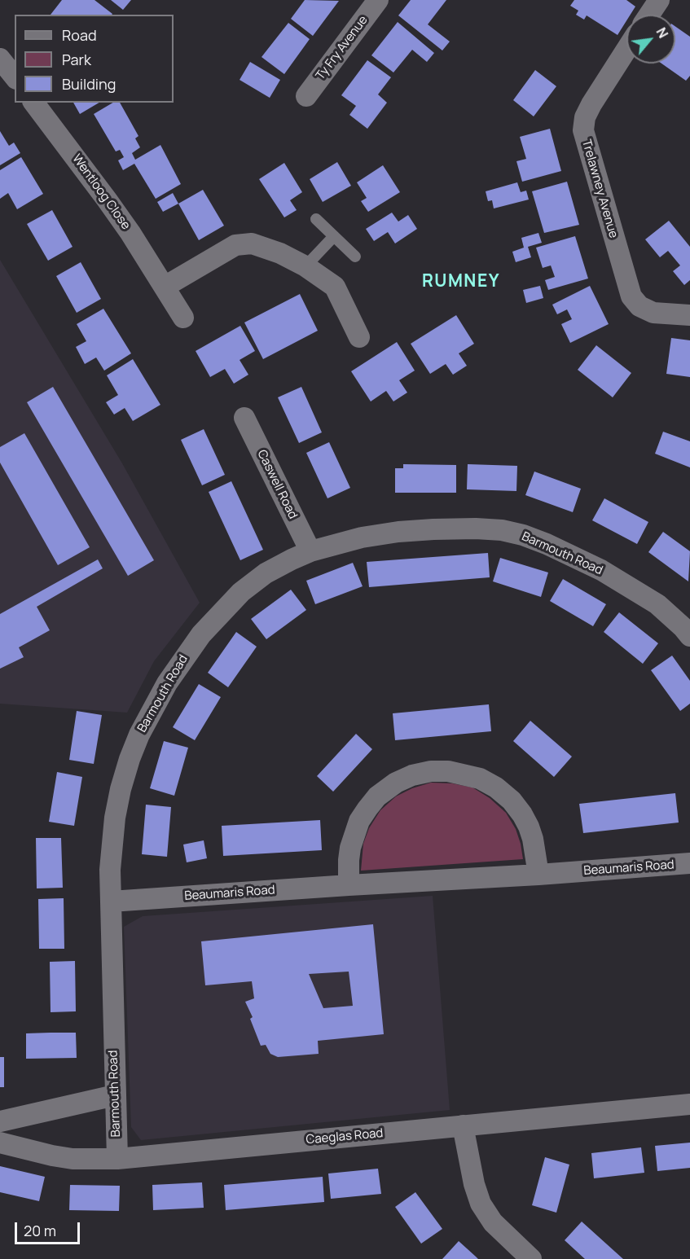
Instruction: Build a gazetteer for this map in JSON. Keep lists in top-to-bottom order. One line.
{"streets":{"street":["Ty Fry Avenue","Trelawney Avenue","Wentloog Close","Caswell Road","Barmouth Road","Beaumaris Road","Caeglas Road"]},"crossings":[["Caswell Road","Barmouth Road"],["Barmouth Road","Beaumaris Road"],["Barmouth Road","Caeglas Road"]],"districts":["RUMNEY"],"legend":["Road","Park","Building"],"scale_bar":"20 m","north":"top right"}
